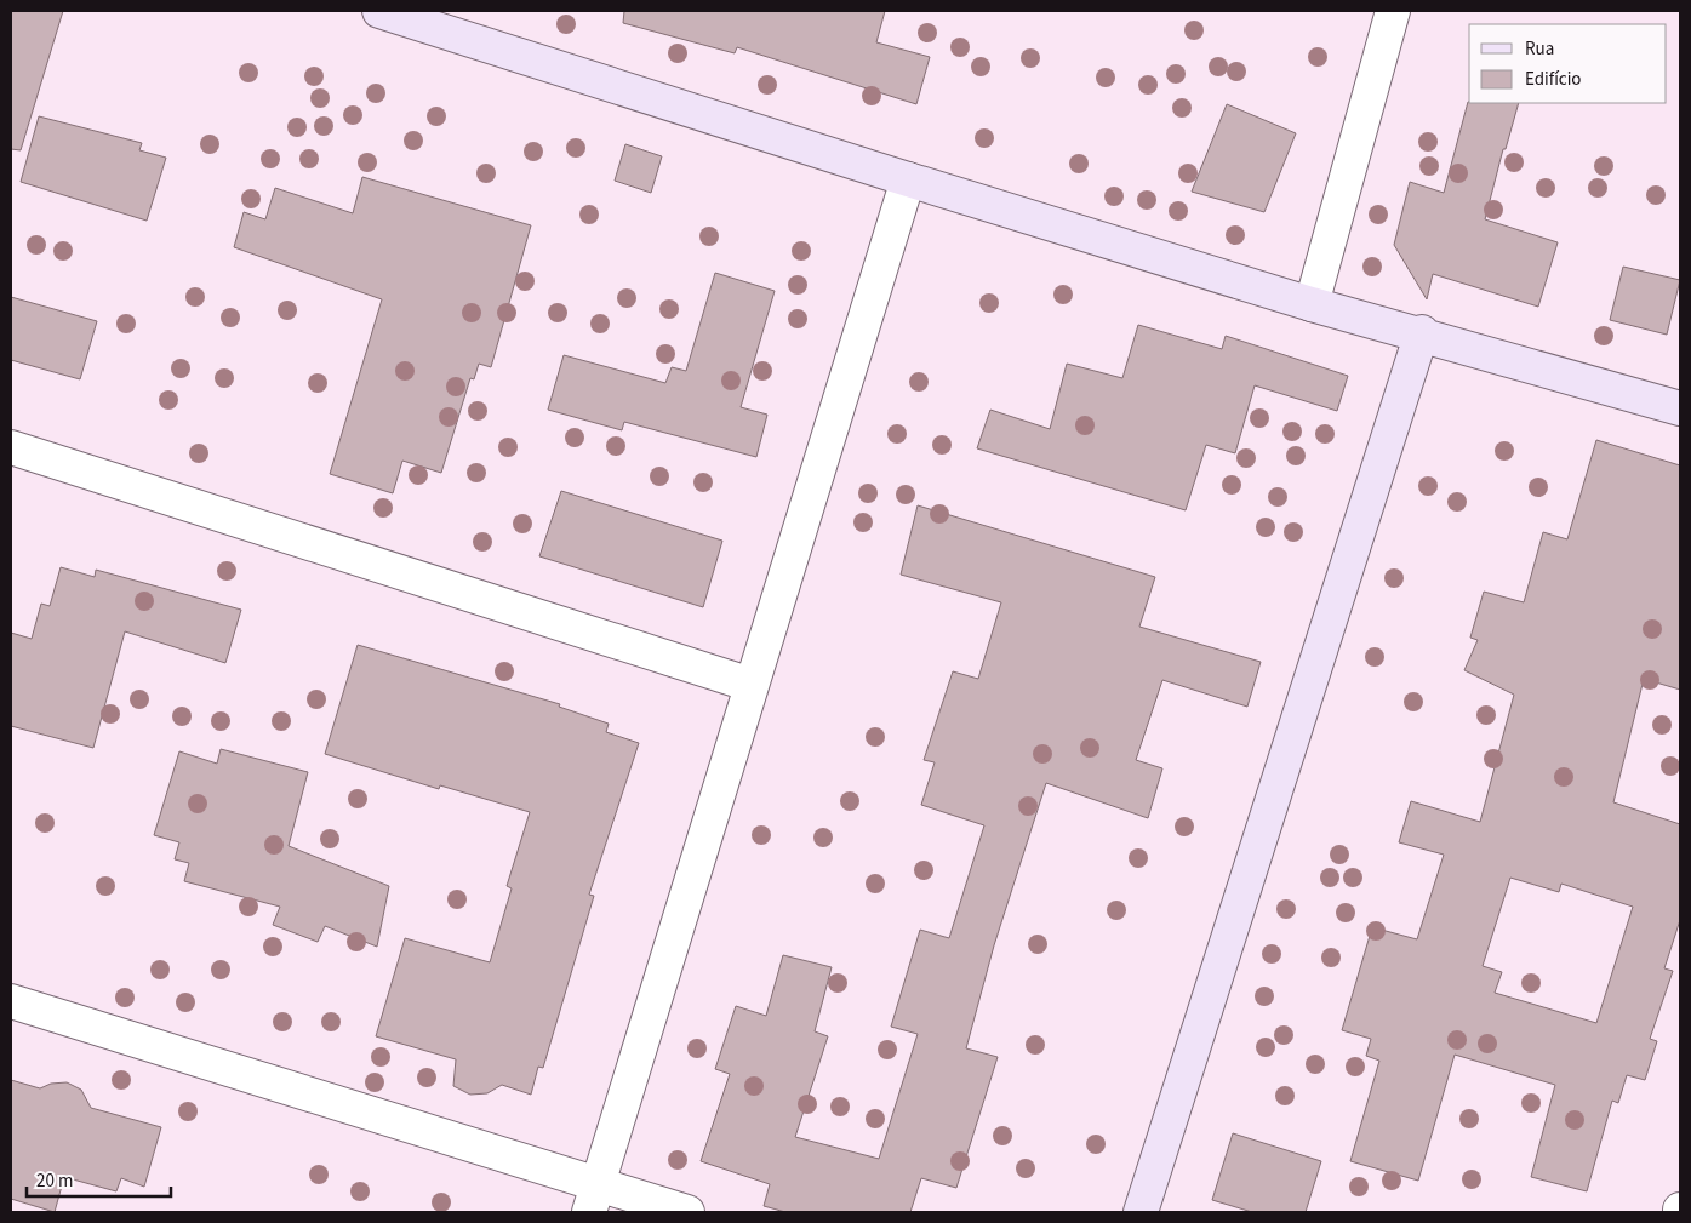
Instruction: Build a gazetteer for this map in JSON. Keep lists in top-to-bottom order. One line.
{"legend":["Rua","Edifício"],"scale_bar":"20 m"}
